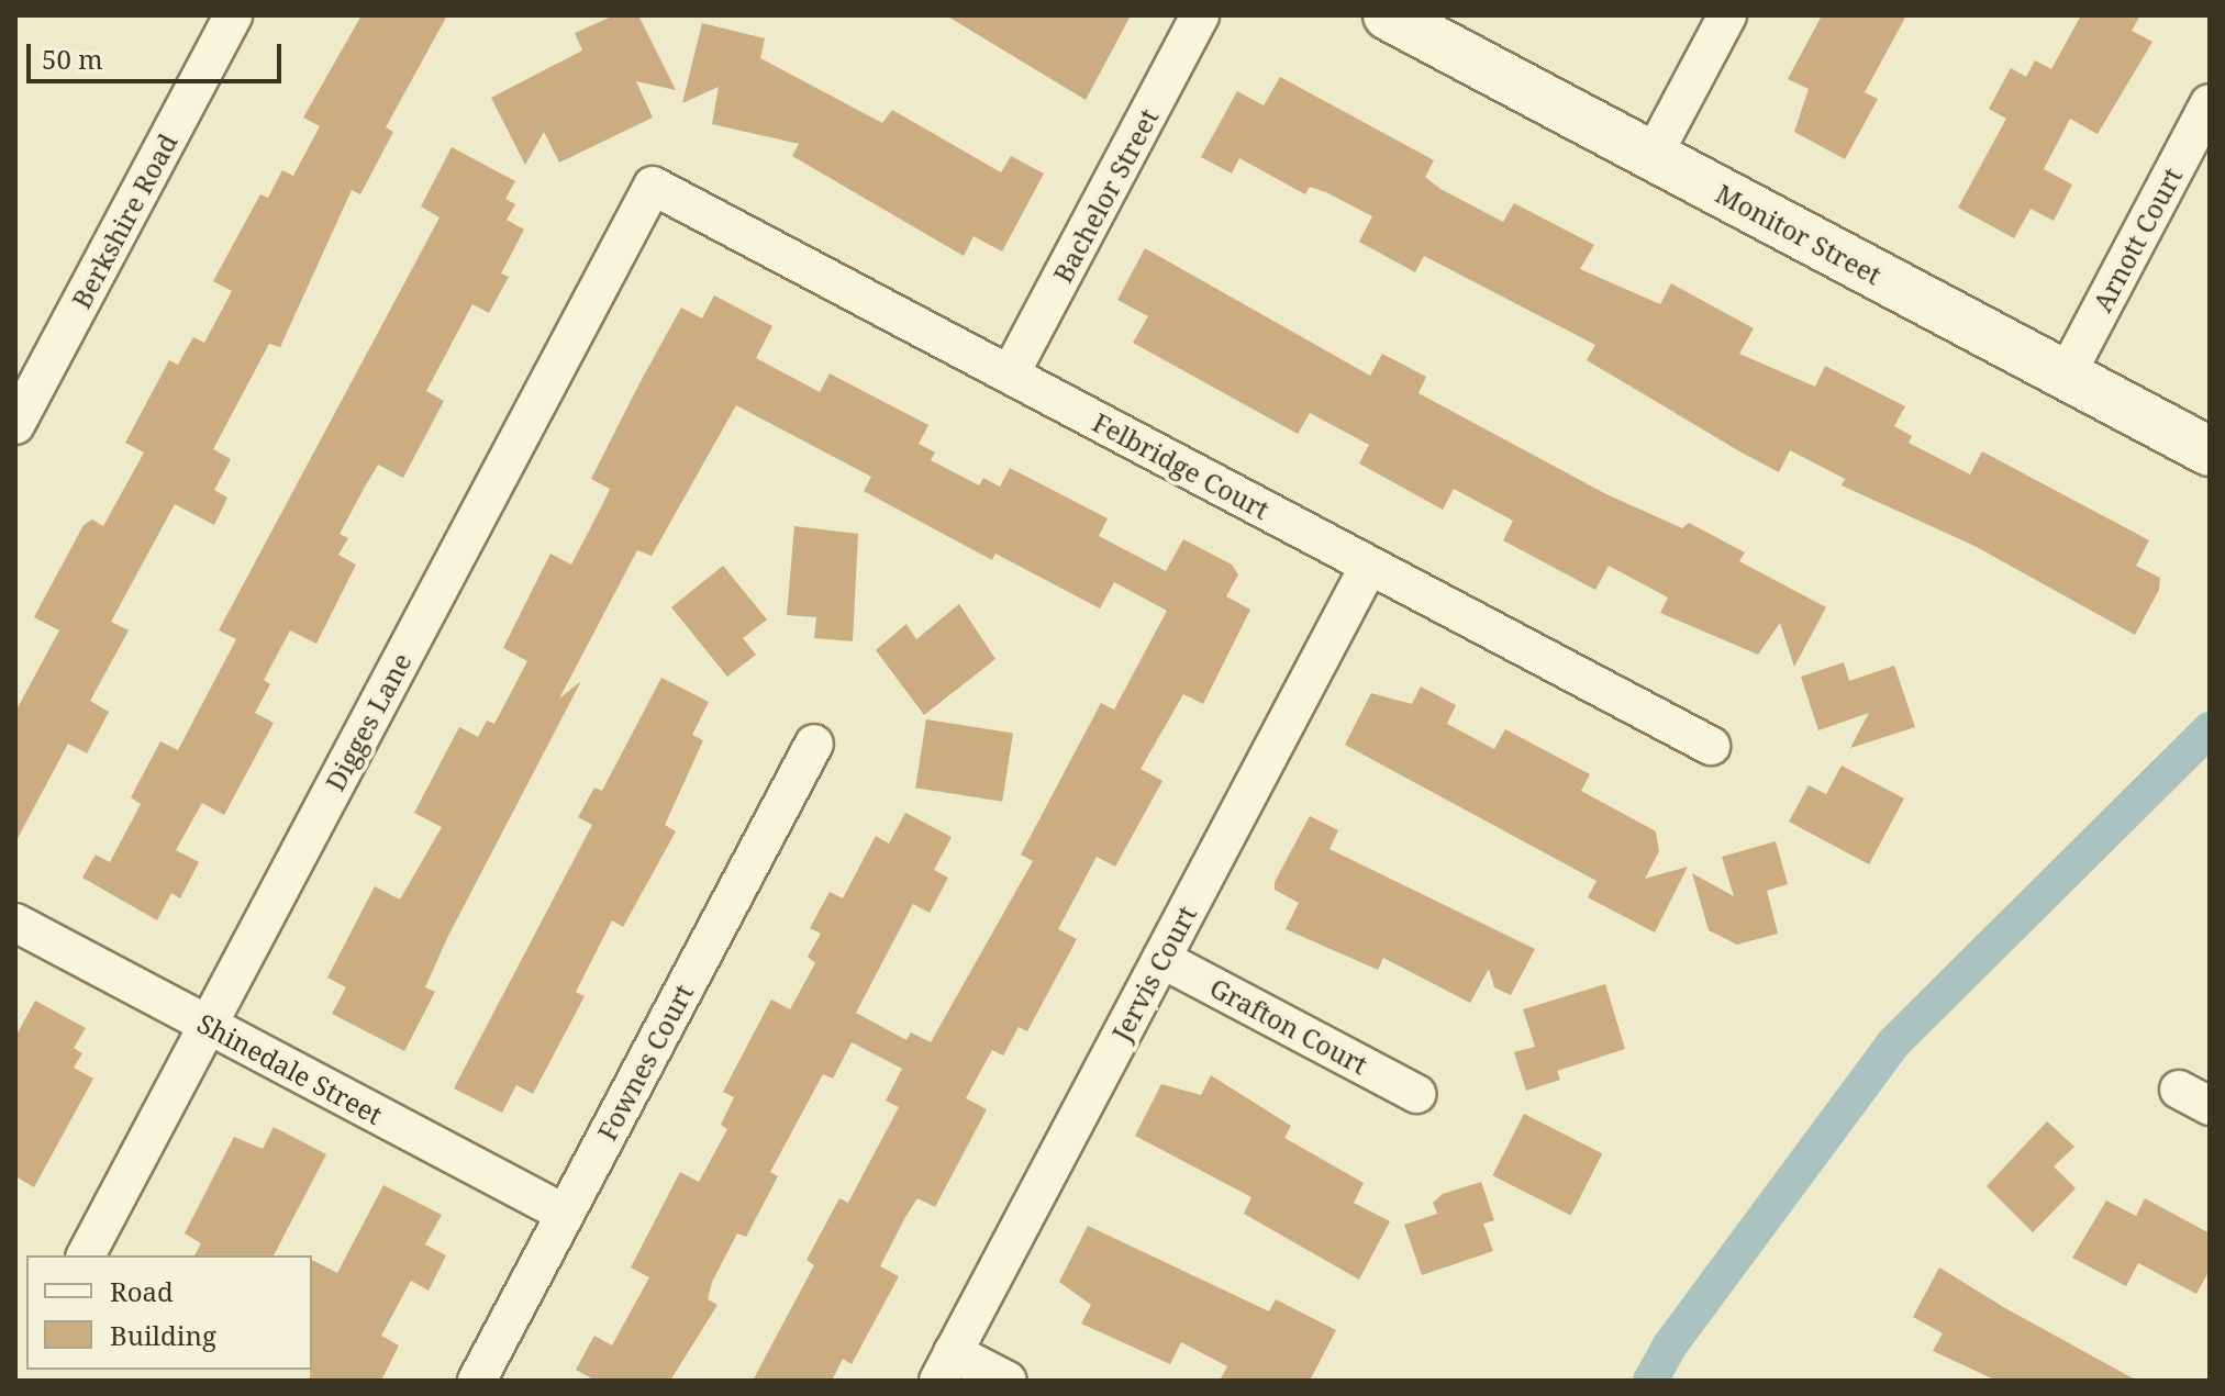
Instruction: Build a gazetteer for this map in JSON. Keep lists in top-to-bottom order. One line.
{"streets":{"street":["Bachelor Street","Berkshire Road","Monitor Street","Arnott Court","Felbridge Court","Digges Lane","Jervis Court","Grafton Court","Fownes Court","Shinedale Street"]},"crossings":[["Bachelor Street","Felbridge Court"],["Monitor Street","Arnott Court"],["Felbridge Court","Digges Lane"],["Felbridge Court","Jervis Court"],["Digges Lane","Shinedale Street"],["Jervis Court","Grafton Court"],["Fownes Court","Shinedale Street"]],"legend":["Road","Building"],"scale_bar":"50 m"}
